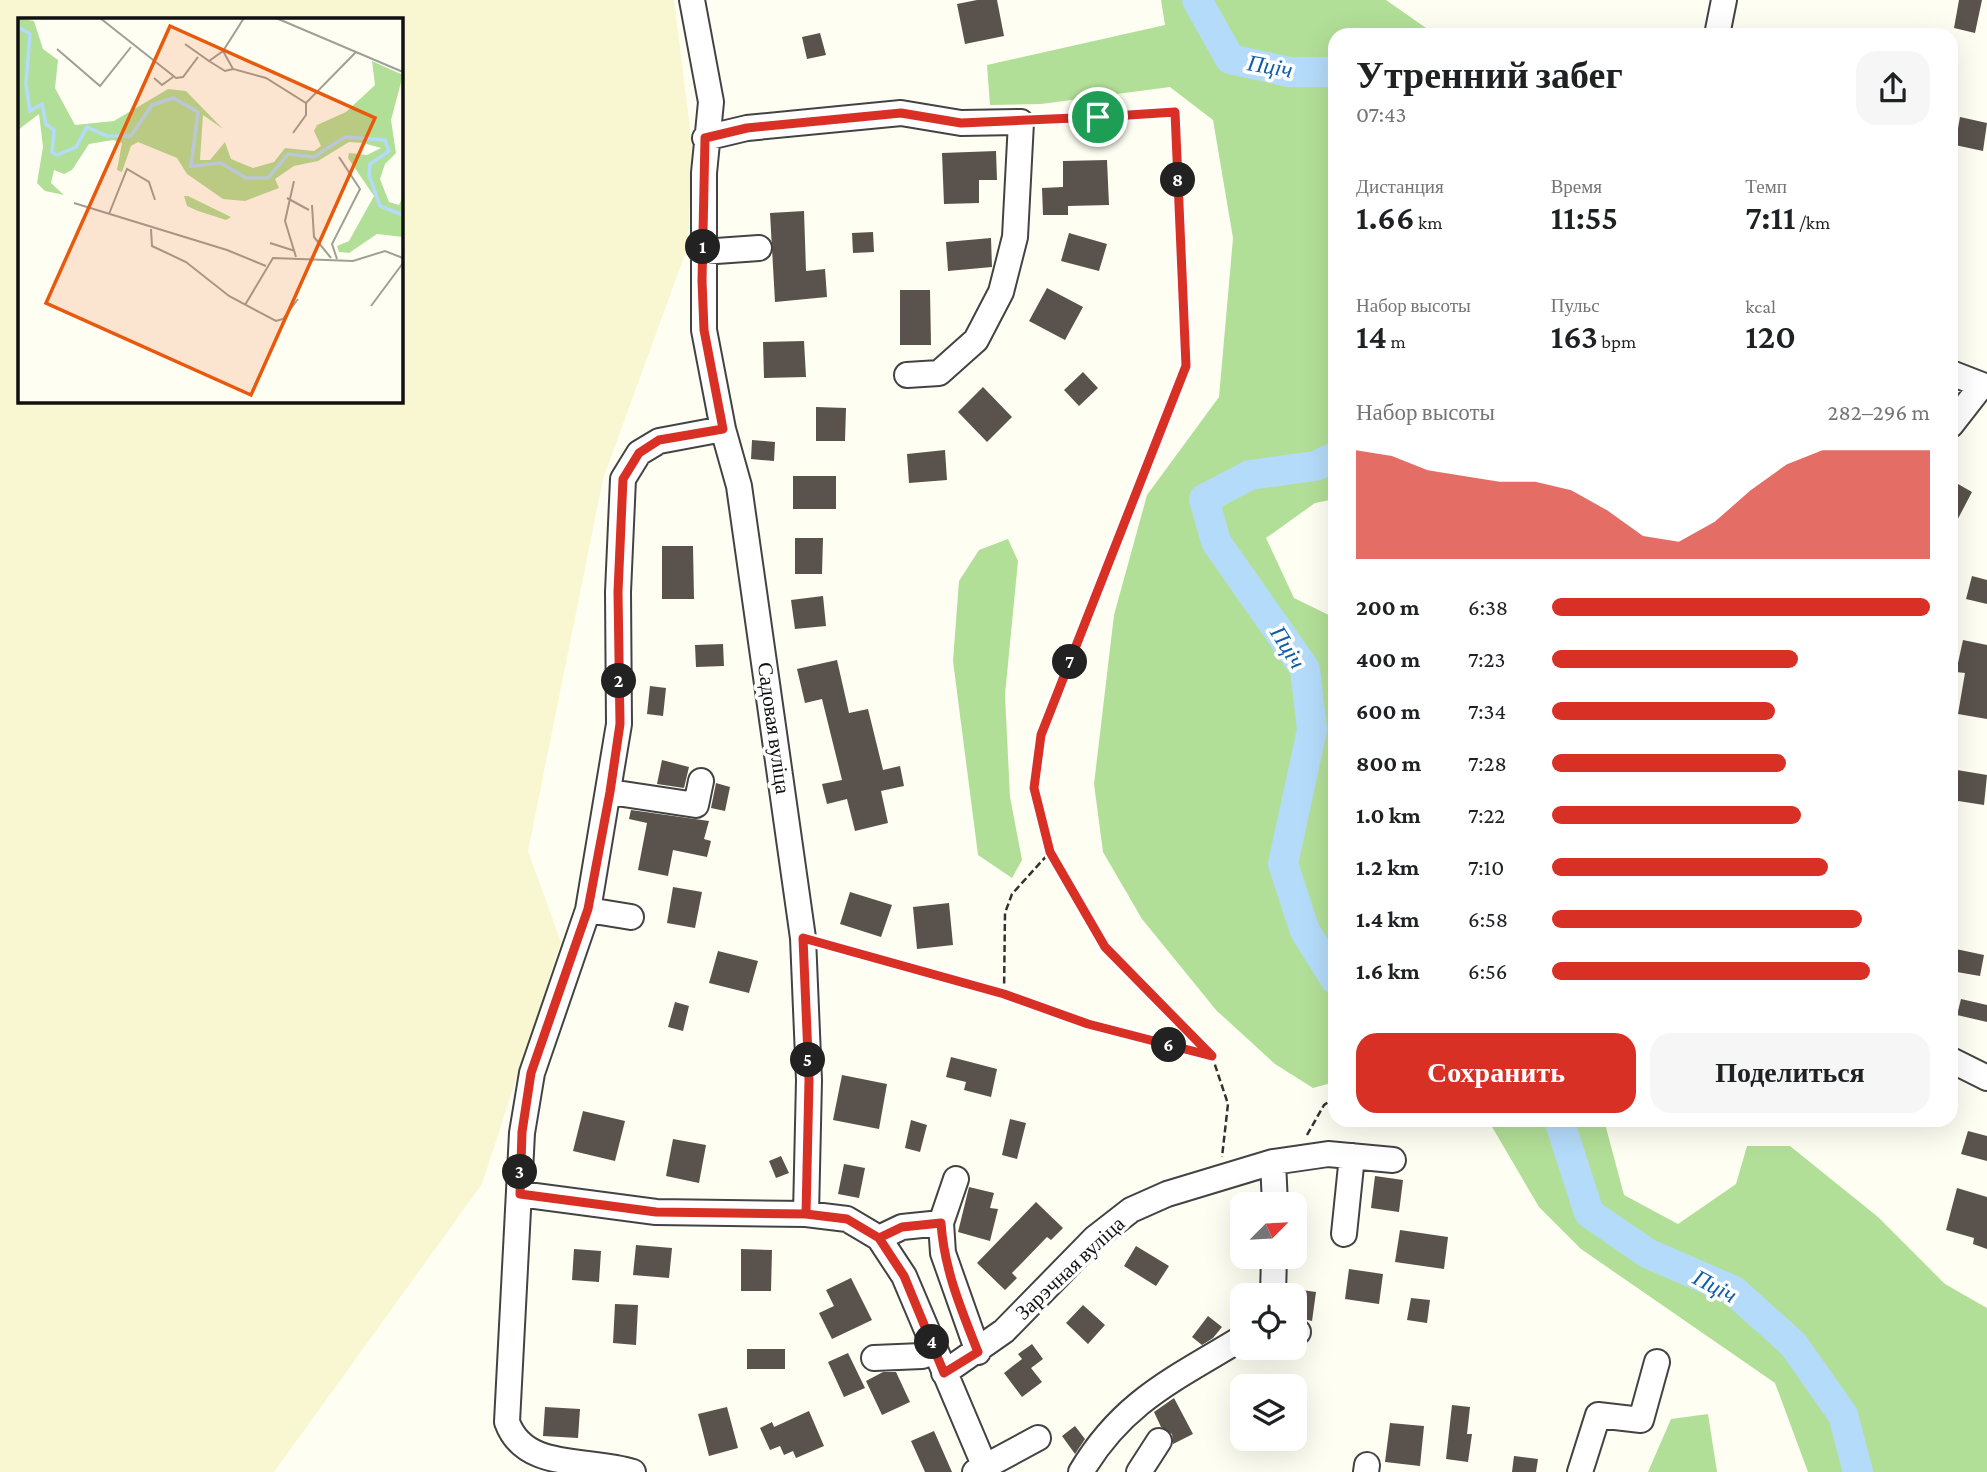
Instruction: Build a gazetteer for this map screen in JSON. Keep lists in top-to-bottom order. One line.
{"streets":{"street":["Садовая вуліца","Зарэчная вуліца"]},"water":["Пціч"],"north":"top right","page":{"heading":["Утренний забег","07:43"],"stats":[["Дистанция","1.66 km"],["Время","11:55"],["Темп","7:11 /km"],["Набор высоты","14 m"],["Пульс","163 bpm"],["kcal","120"]],"pins":["8","1","7","2","6","5","3","4"],"chart":["Набор высоты","282–296 m"],"list":[{"name":"200 m","note":"6:38"},{"name":"400 m","note":"7:23"},{"name":"600 m","note":"7:34"},{"name":"800 m","note":"7:28"},{"name":"1.0 km","note":"7:22"},{"name":"1.2 km","note":"7:10"},{"name":"1.4 km","note":"6:58"},{"name":"1.6 km","note":"6:56"}],"buttons":["Сохранить","Поделиться"]}}
